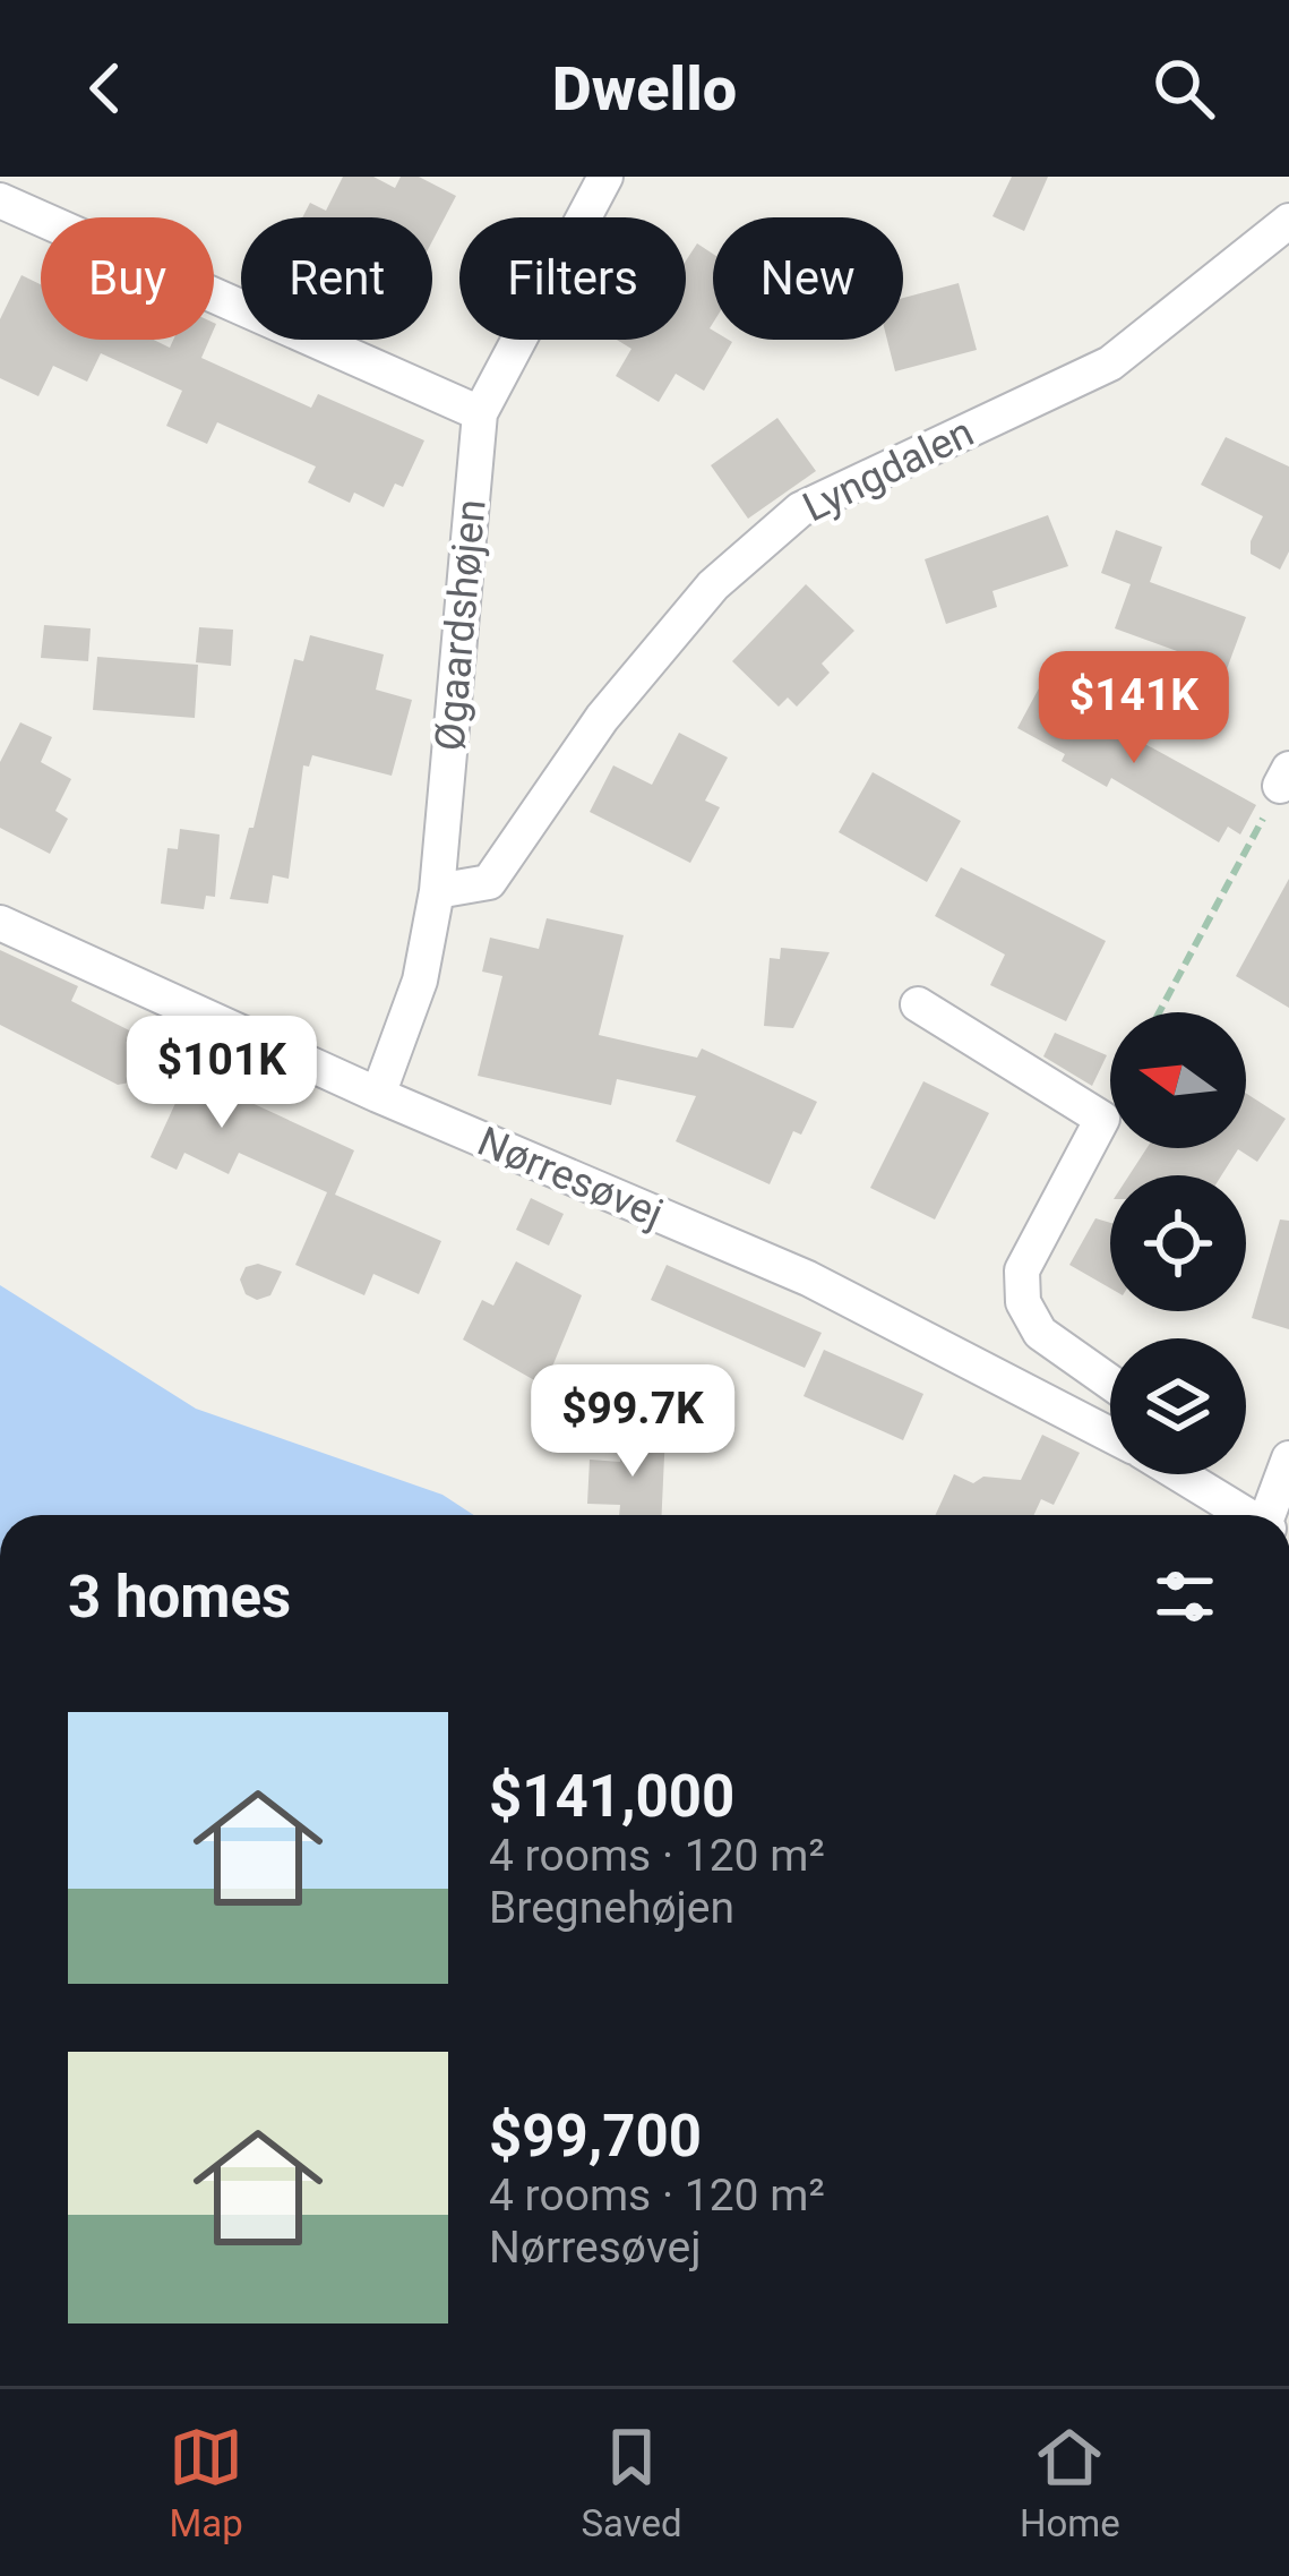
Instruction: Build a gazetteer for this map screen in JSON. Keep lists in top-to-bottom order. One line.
{"streets":{"street":["Lyngdalen","Øgaardshøjen","Nørresøvej"]},"crossings":[["Lyngdalen","Øgaardshøjen"],["Øgaardshøjen","Nørresøvej"]],"north":"left","page":{"header":"Dwello","chip":["Buy","Rent","Filters","New"],"price":["$141K","$101K","$99.7K"],"heading":"3 homes","list":[{"name":"$141,000","note":"4 rooms · 120 m² · Bregnehøjen"},{"name":"$99,700","note":"4 rooms · 120 m² · Nørresøvej"}],"tabs":["Map","Saved","Home"]}}
